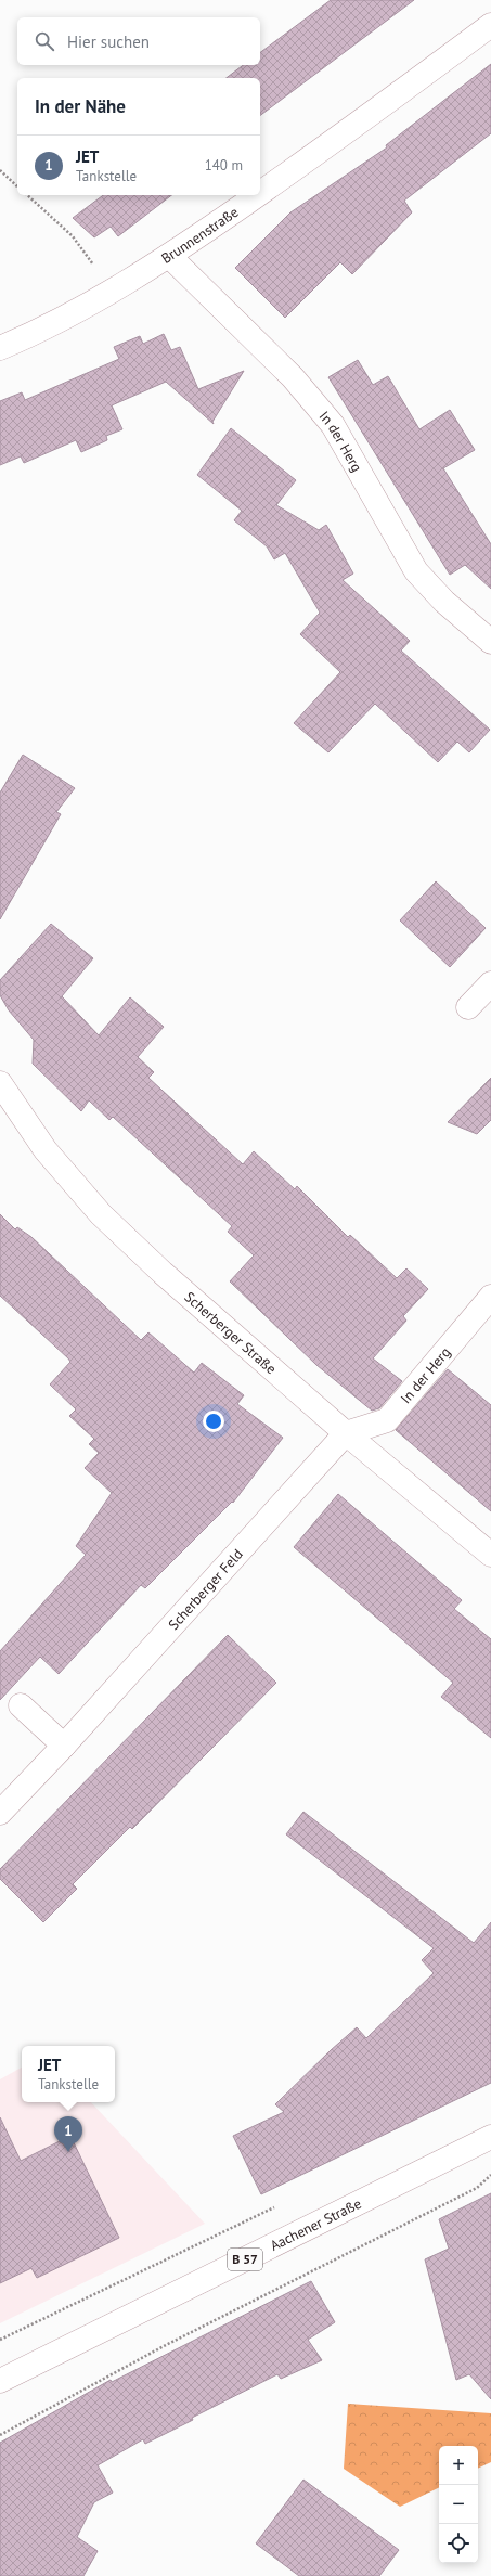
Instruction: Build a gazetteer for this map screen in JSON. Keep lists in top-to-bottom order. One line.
{"streets":{"street":["Brunnenstraße","In der Herg","Scherberger Straße","Scherberger Feld","Aachener Straße","B 57"]},"crossings":[["Brunnenstraße","In der Herg"],["In der Herg","Scherberger Straße"],["In der Herg","Scherberger Feld"],["Scherberger Straße","Scherberger Feld"]],"page":{"search":"Hier suchen","heading":"In der Nähe","list":[{"mark":"1","name":"JET","note":"Tankstelle","value":"140 m"}],"popup":["JET","Tankstelle"],"pins":"1","map_buttons":["+","−"]}}
